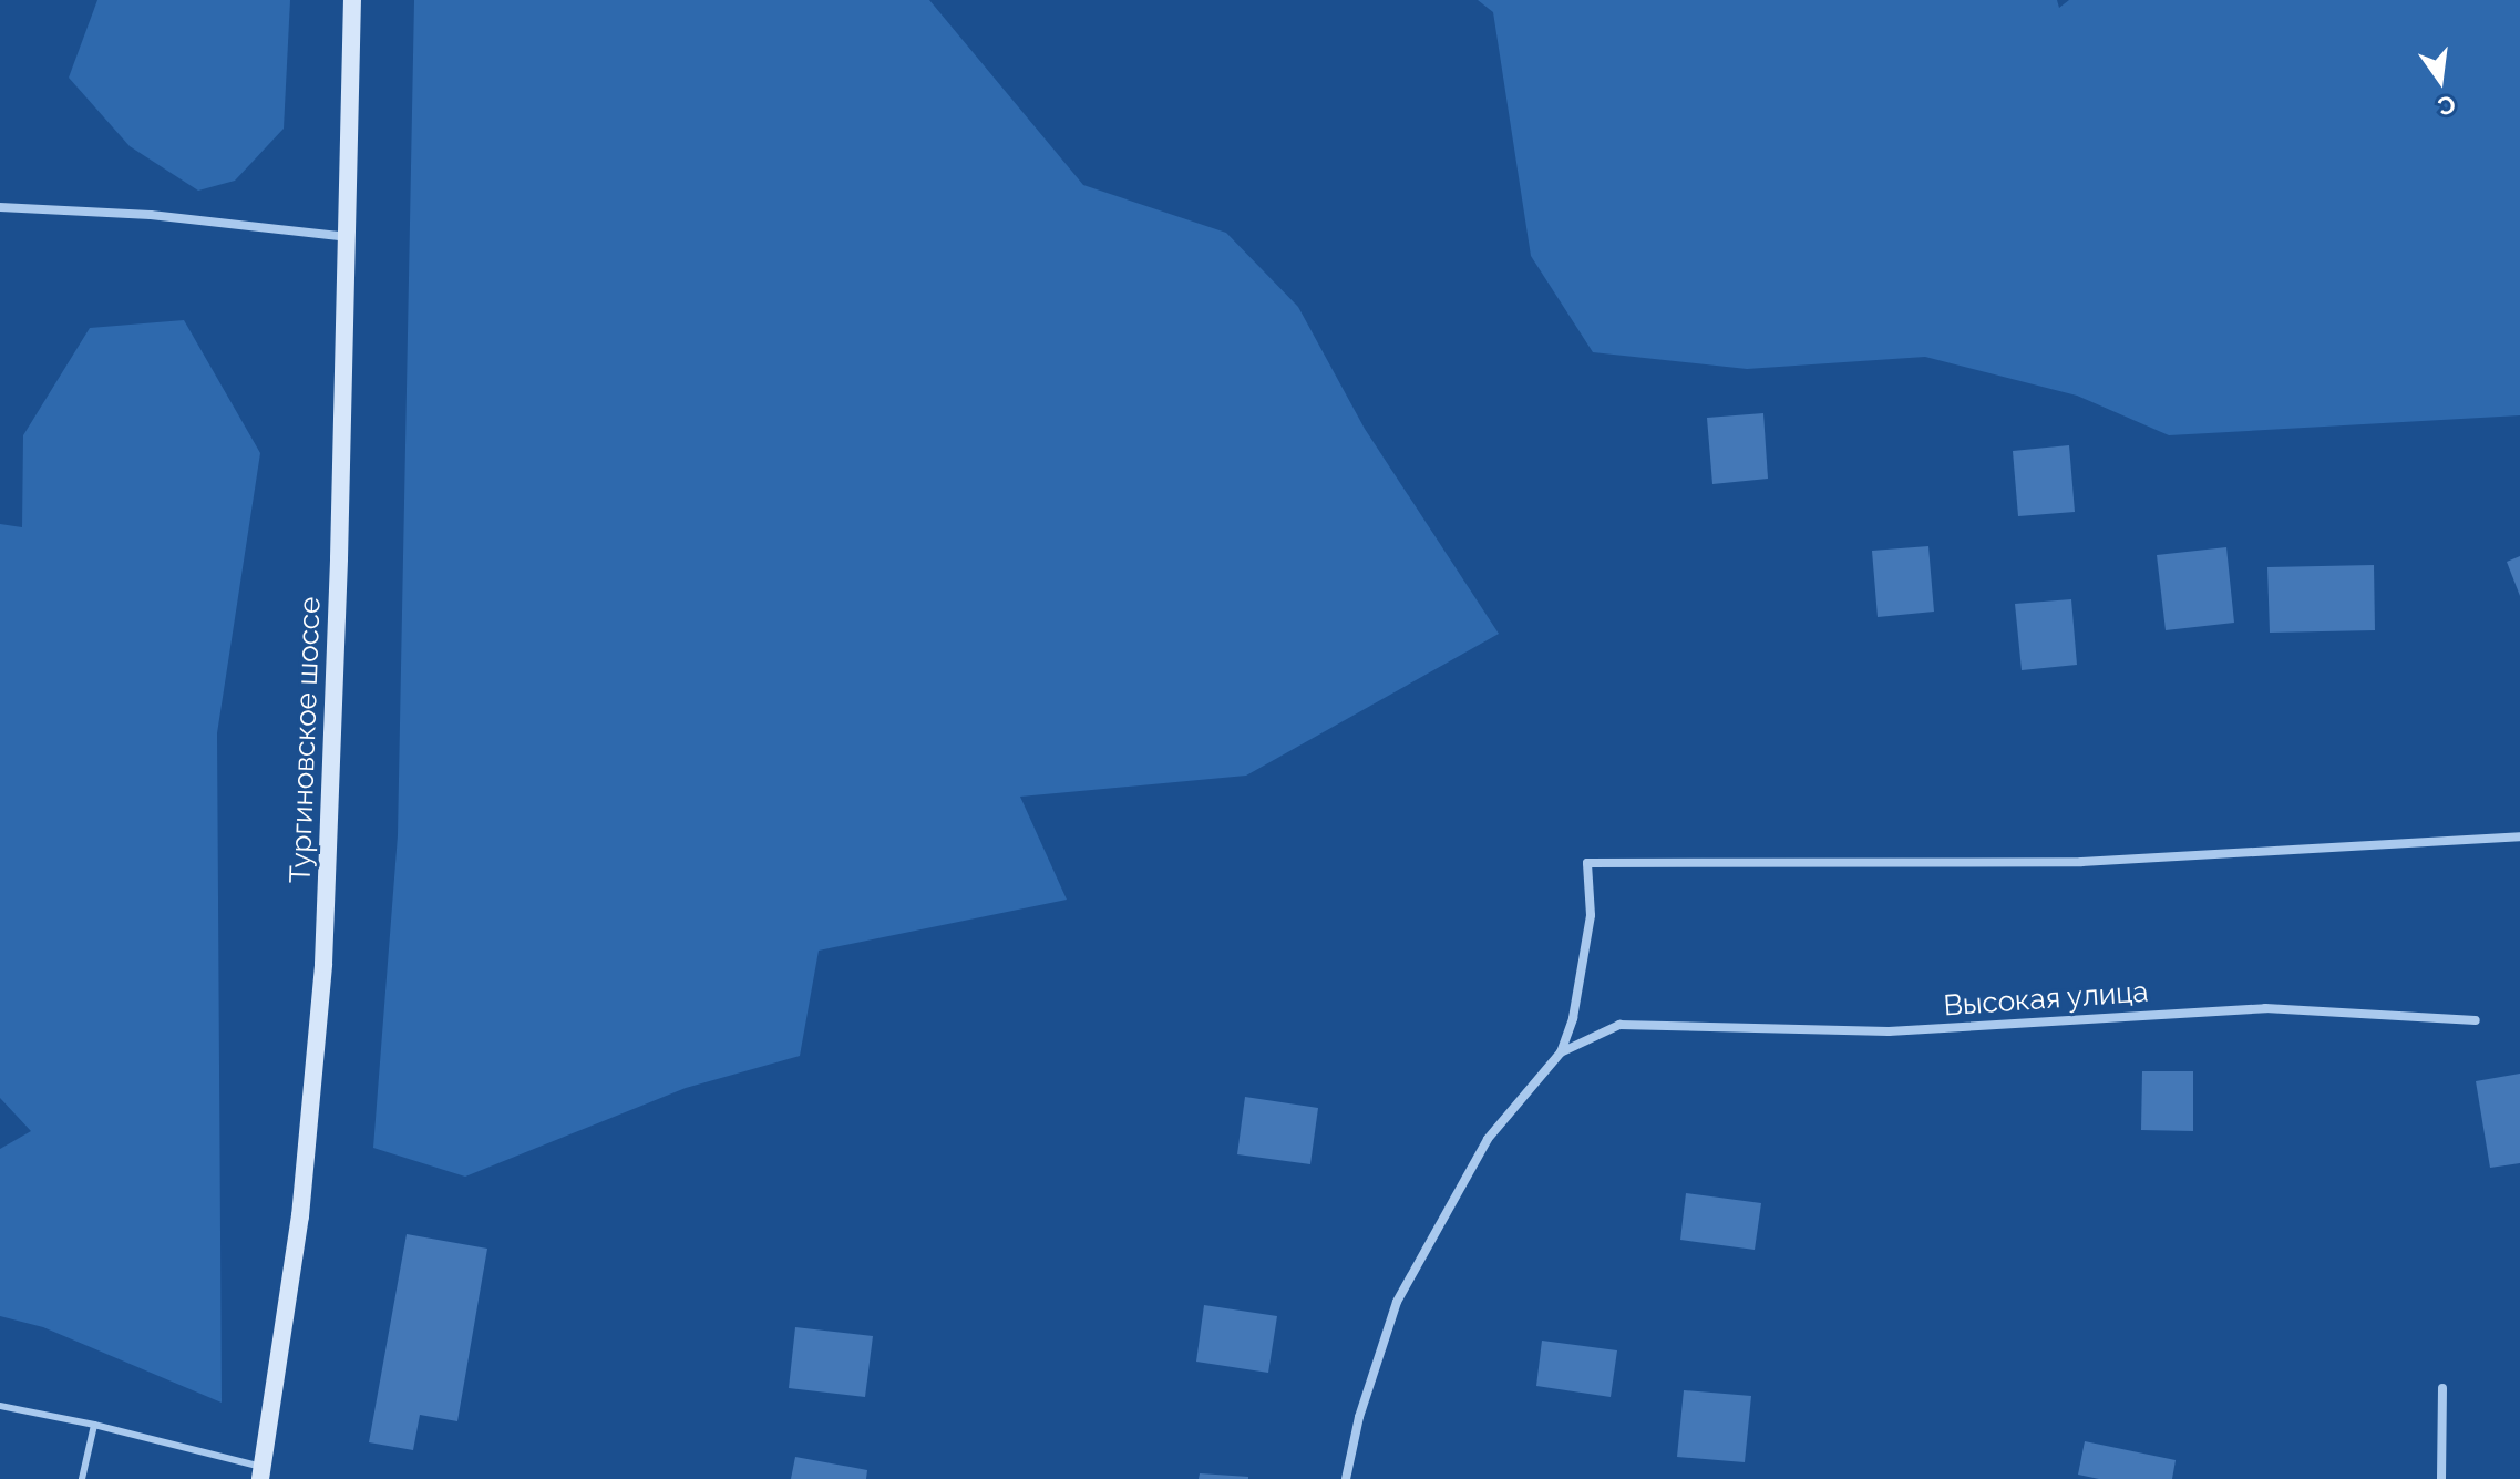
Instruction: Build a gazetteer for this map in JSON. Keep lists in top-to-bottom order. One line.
{"streets":{"main road":["Тургиновское шоссе"],"street":["Высокая улица"]},"north":"bottom"}
